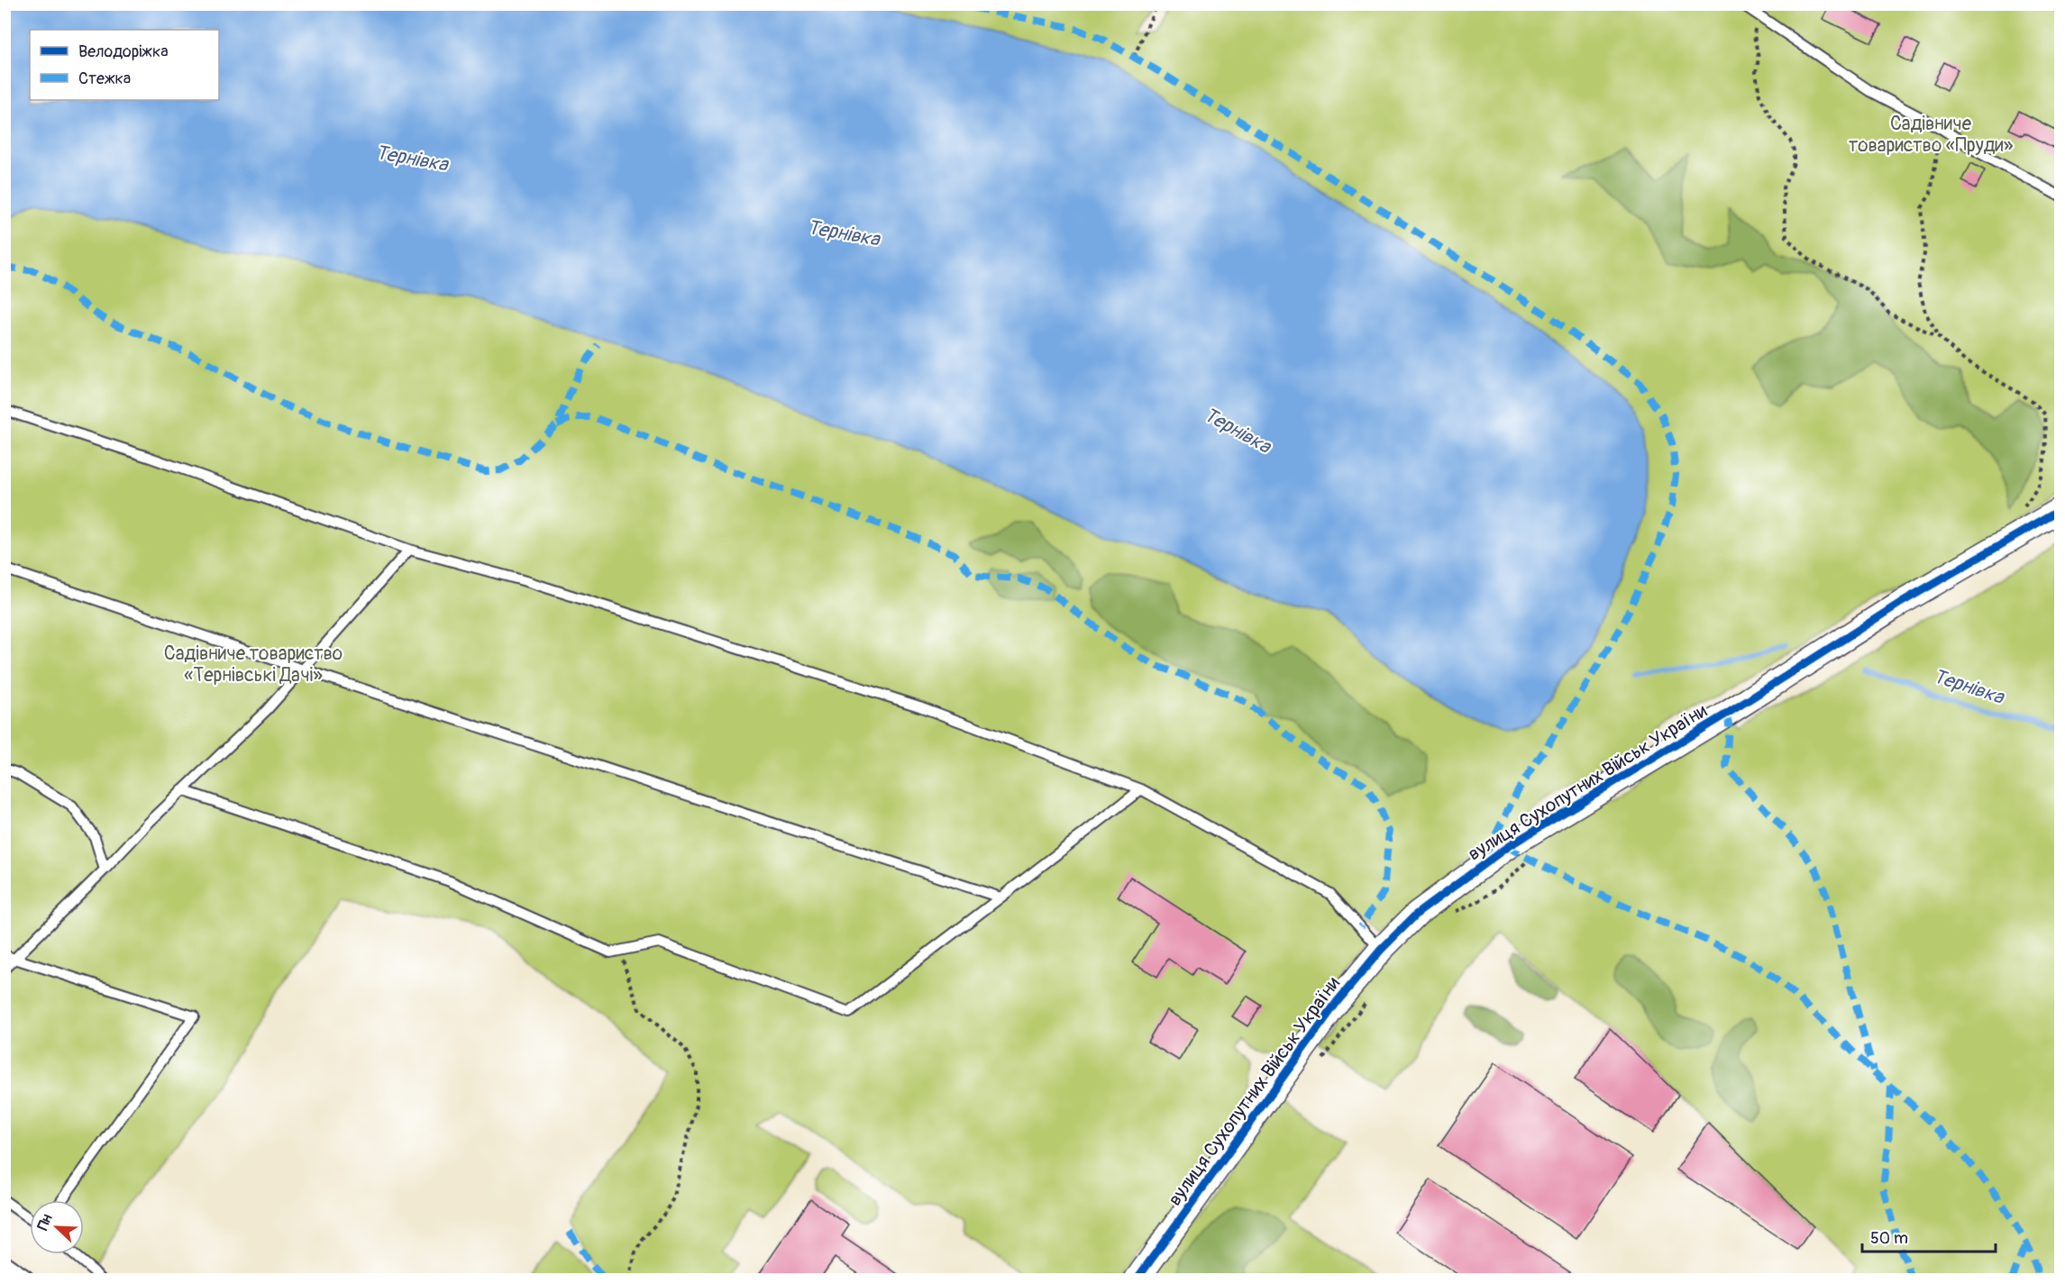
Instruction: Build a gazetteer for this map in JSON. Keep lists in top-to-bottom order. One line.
{"streets":{"street":["вулиця Сухопутних Військ України"]},"water":["Тернівка"],"parks":["Садівниче товариство «Пруди»","Садівниче товариство «Тернівські Дачі»"],"legend":["Велодоріжка","Стежка"],"scale_bar":"50 m","north":"top left"}
